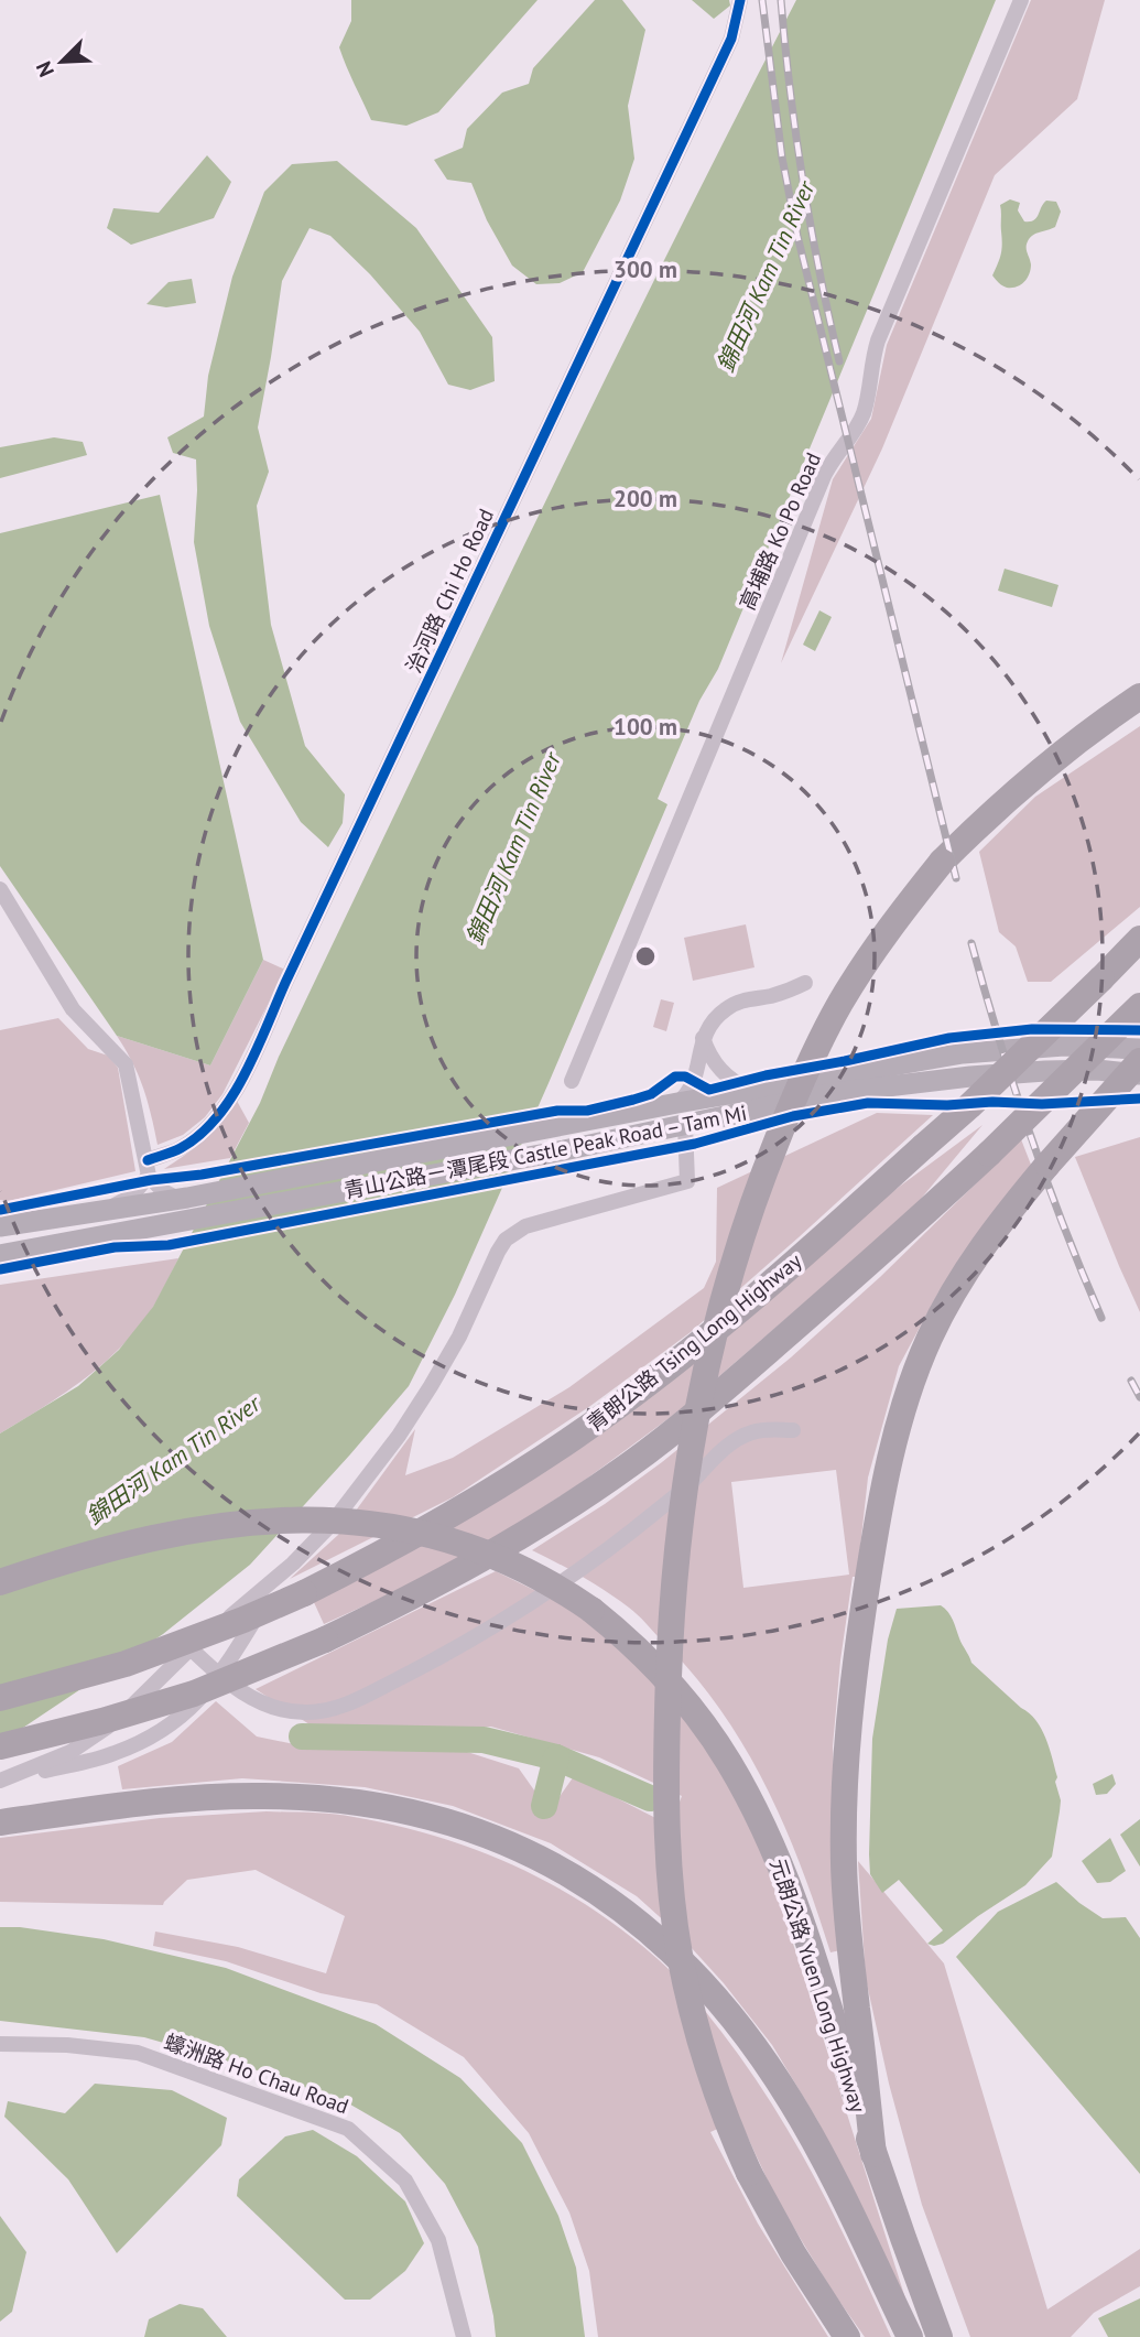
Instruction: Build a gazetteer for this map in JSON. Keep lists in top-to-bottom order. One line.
{"streets":{"highway":["青朗公路 Tsing Long Highway","元朗公路 Yuen Long Highway"],"main road":["青山公路－潭尾段 Castle Peak Road – Tam Mi"],"street":["高埔路 Ko Po Road","治河路 Chi Ho Road","蠔洲路 Ho Chau Road"]},"water":["錦田河 Kam Tin River"],"north":"bottom left","rings":["300 m","200 m","100 m"]}
